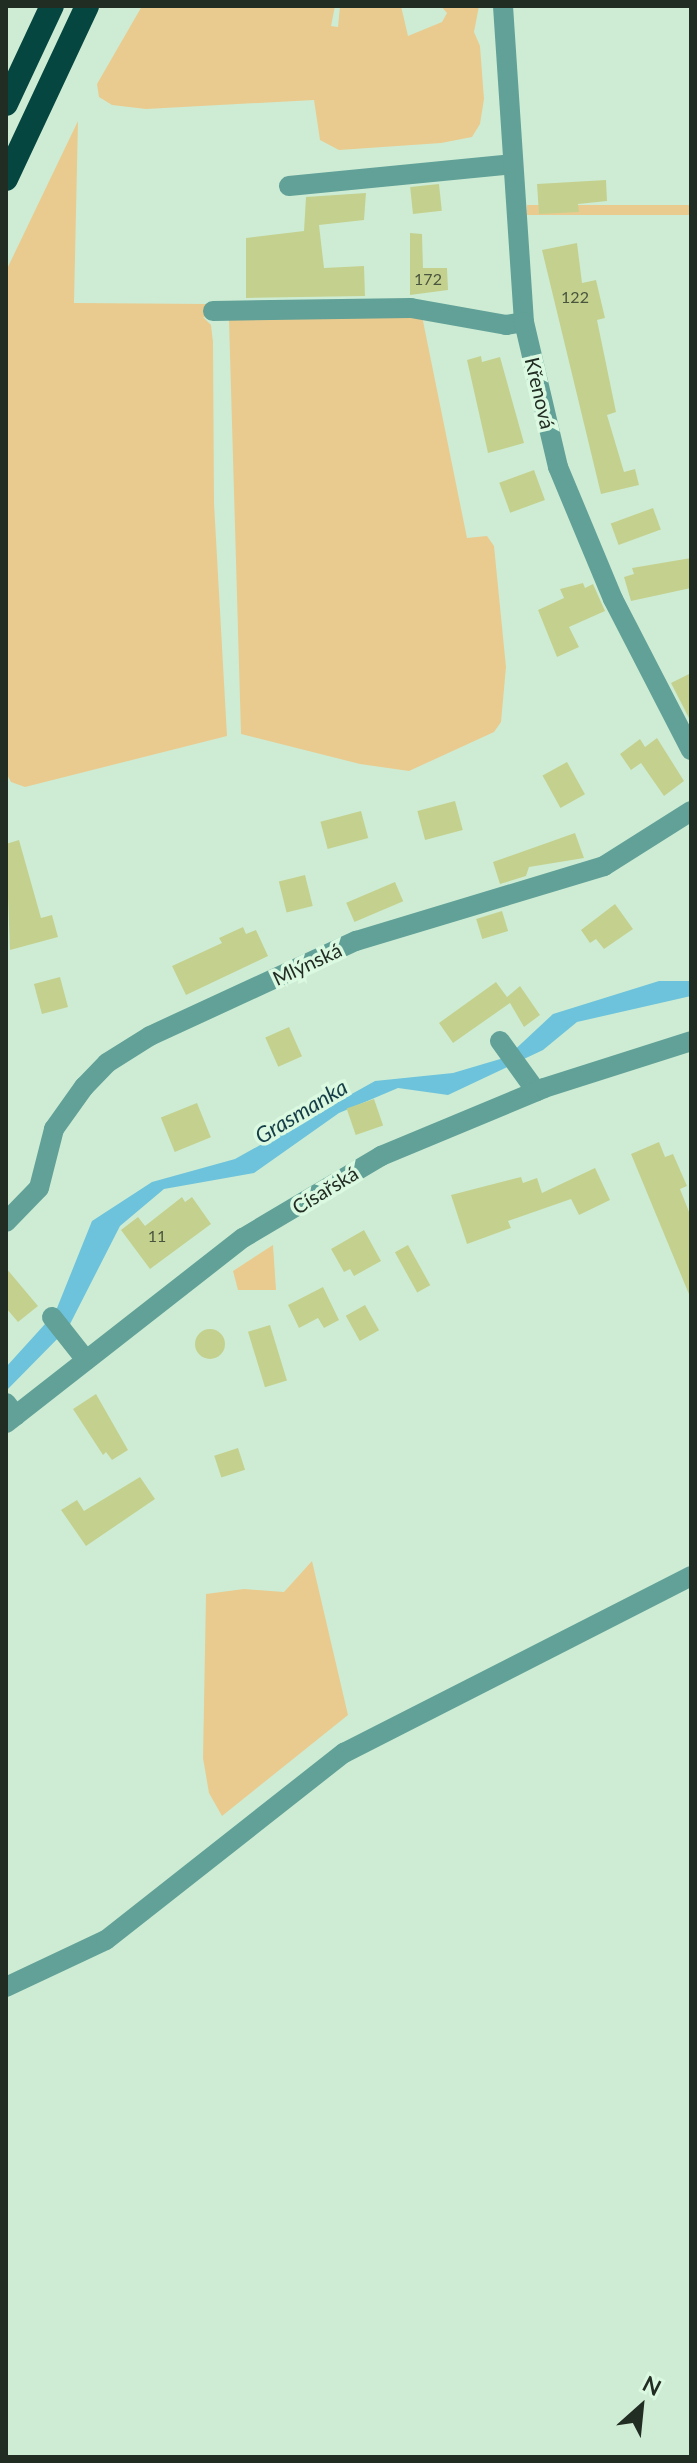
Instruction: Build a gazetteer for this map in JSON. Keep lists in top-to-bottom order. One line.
{"streets":{"street":["Křenová","Mlýnská","Císařská"]},"water":["Grasmanka"],"house_numbers":["172","122","11"],"north":"top right"}
